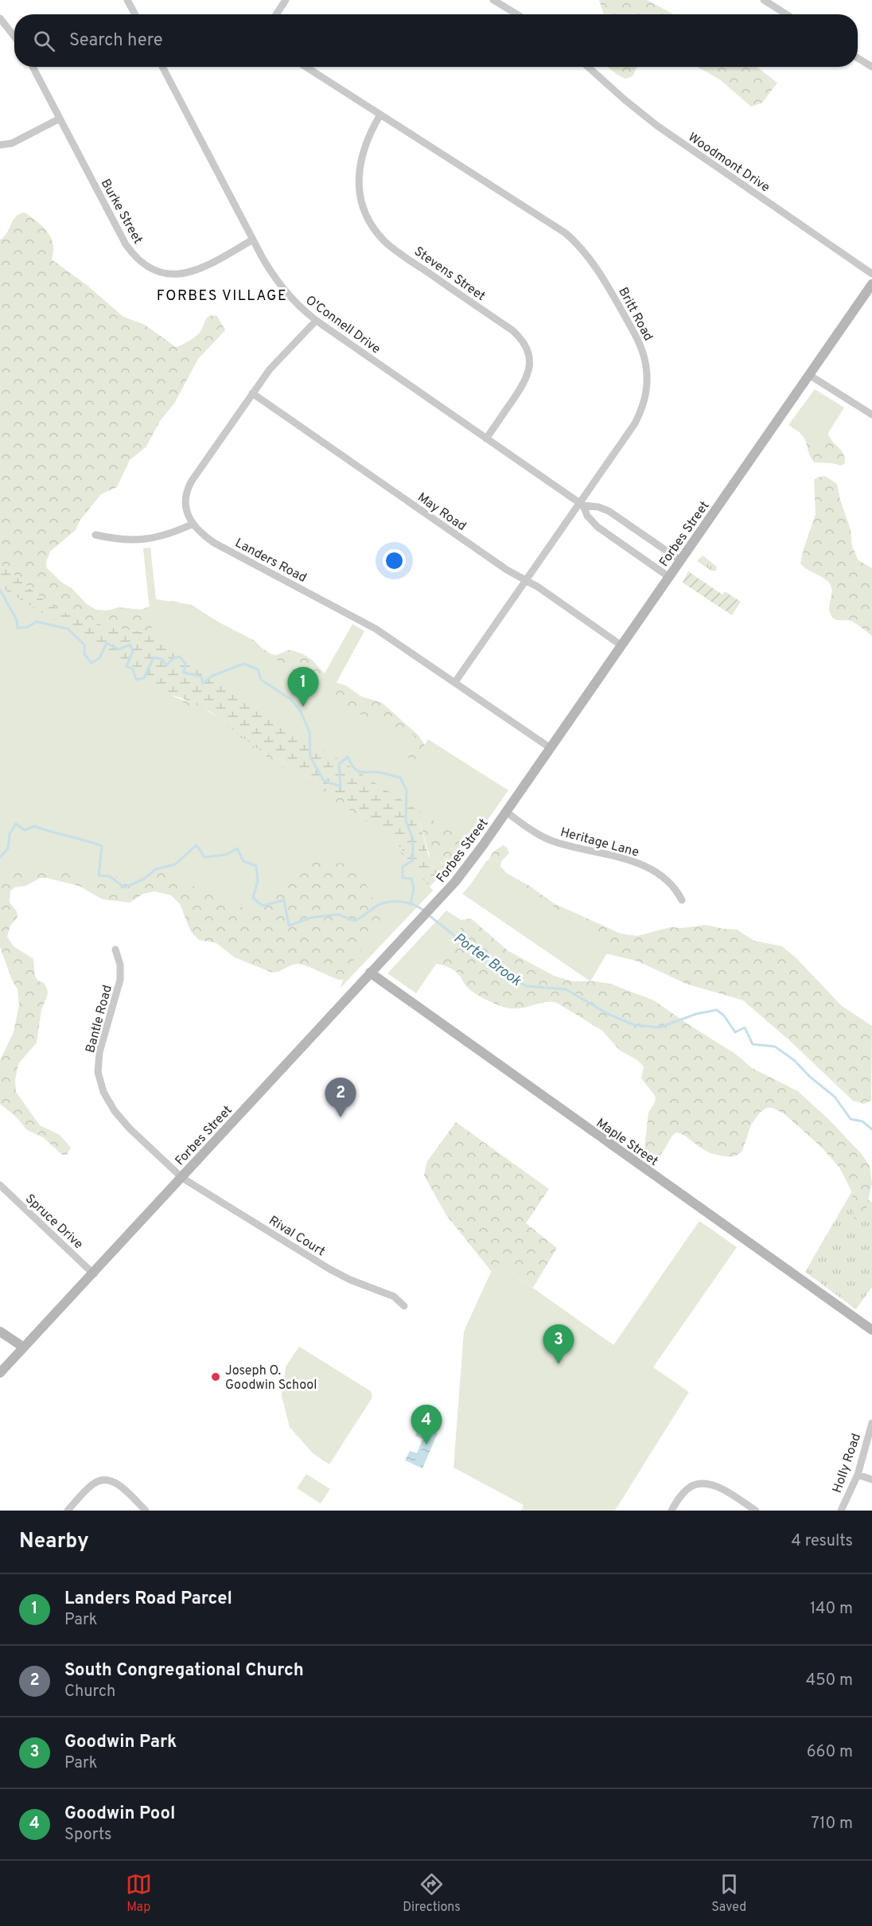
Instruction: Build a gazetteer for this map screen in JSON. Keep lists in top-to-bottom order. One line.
{"streets":{"main road":["Forbes Street","Maple Street"],"street":["Woodmont Drive","Burke Street","Stevens Street","Britt Road","O'Connell Drive","May Road","Landers Road","Heritage Lane","Bantle Road","Spruce Drive","Rival Court","Holly Road"]},"crossings":[["Burke Street","O'Connell Drive"],["Stevens Street","Britt Road"],["Stevens Street","O'Connell Drive"],["Britt Road","O'Connell Drive"],["Britt Road","May Road"],["Britt Road","Landers Road"],["O'Connell Drive","Forbes Street"],["O'Connell Drive","Landers Road"],["May Road","Forbes Street"],["May Road","Landers Road"],["Forbes Street","Landers Road"],["Forbes Street","Heritage Lane"],["Forbes Street","Bantle Road"],["Forbes Street","Maple Street"],["Forbes Street","Spruce Drive"],["Forbes Street","Rival Court"],["Bantle Road","Rival Court"]],"districts":["FORBES VILLAGE"],"water":["Porter Brook"],"places":["Joseph O. Goodwin School"],"page":{"search":"Search here","pins":["1","2","3","4"],"heading":["Nearby","4 results"],"list":[{"mark":"1","name":"Landers Road Parcel","note":"Park","value":"140 m"},{"mark":"2","name":"South Congregational Church","note":"Church","value":"450 m"},{"mark":"3","name":"Goodwin Park","note":"Park","value":"660 m"},{"mark":"4","name":"Goodwin Pool","note":"Sports","value":"710 m"}],"nav":["Map","Directions","Saved"]}}
